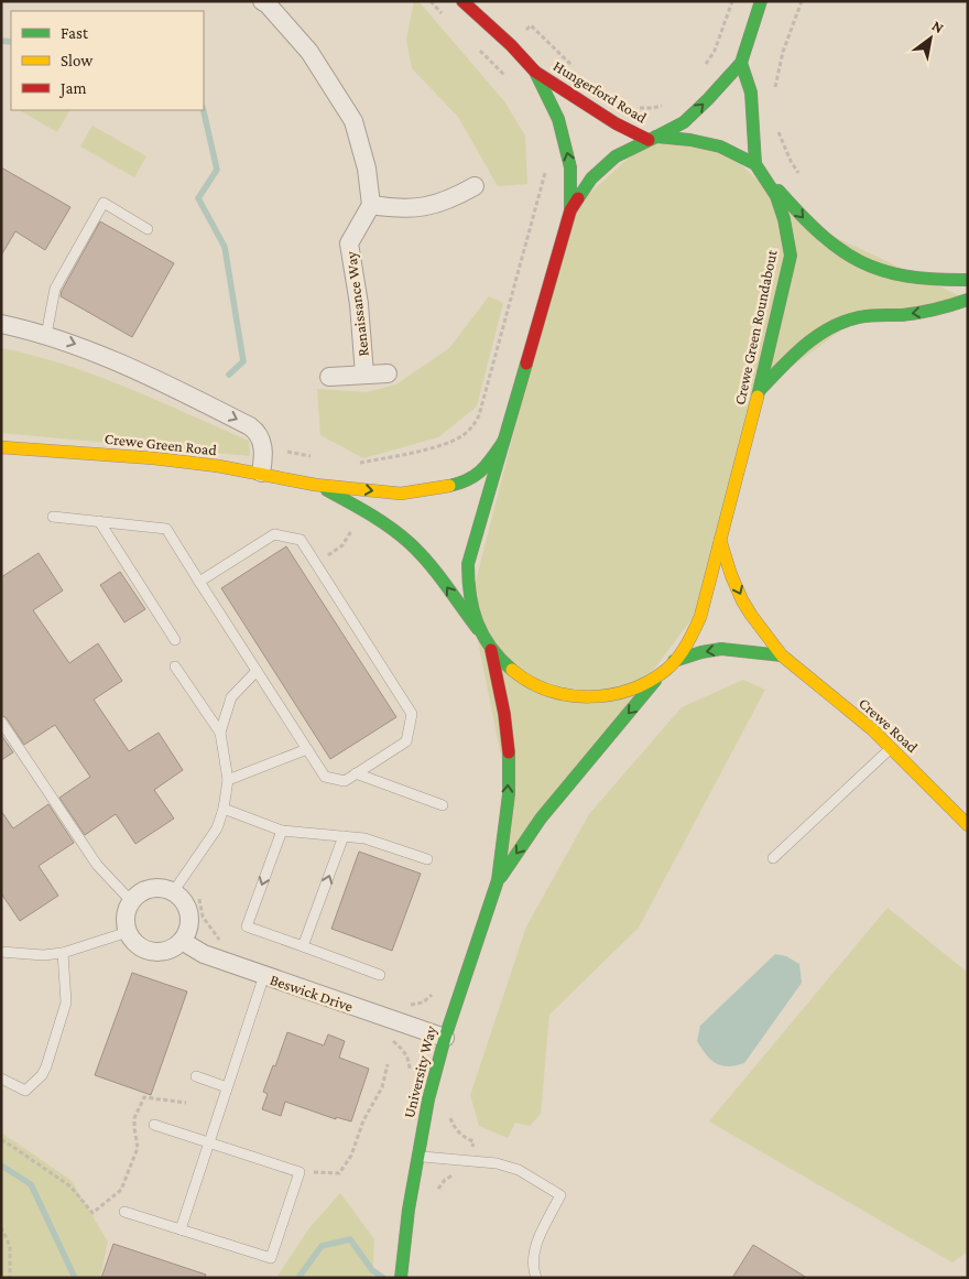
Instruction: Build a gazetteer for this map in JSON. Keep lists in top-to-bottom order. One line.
{"streets":{"main road":["Hungerford Road","Crewe Green Roundabout","Crewe Green Road","Crewe Road","University Way"],"street":["Renaissance Way","Beswick Drive"]},"crossings":[["Hungerford Road","Crewe Green Roundabout"],["Crewe Green Roundabout","Crewe Road"],["Crewe Green Roundabout","University Way"],["Beswick Drive","University Way"]],"one_way":["Hungerford Road"],"legend":["Fast","Slow","Jam"],"north":"top right"}
